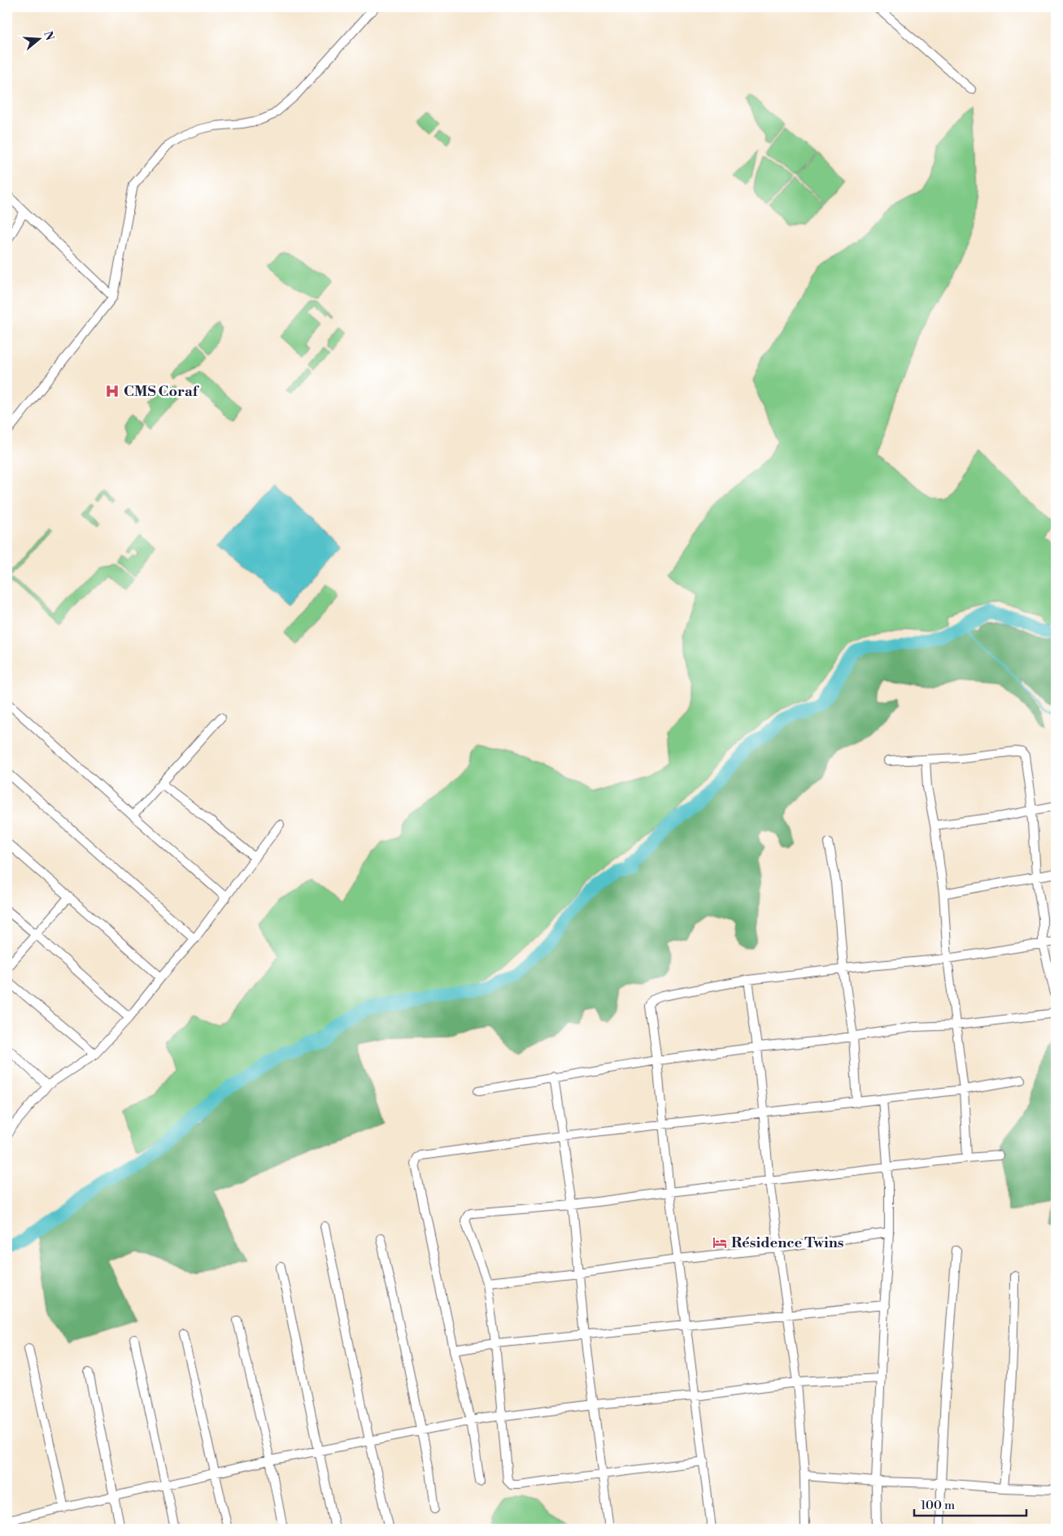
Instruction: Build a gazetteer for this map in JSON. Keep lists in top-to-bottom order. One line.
{"places":{"hospital":["CMS Coraf"],"hotel":["Résidence Twins"]},"scale_bar":"100 m","north":"right"}
